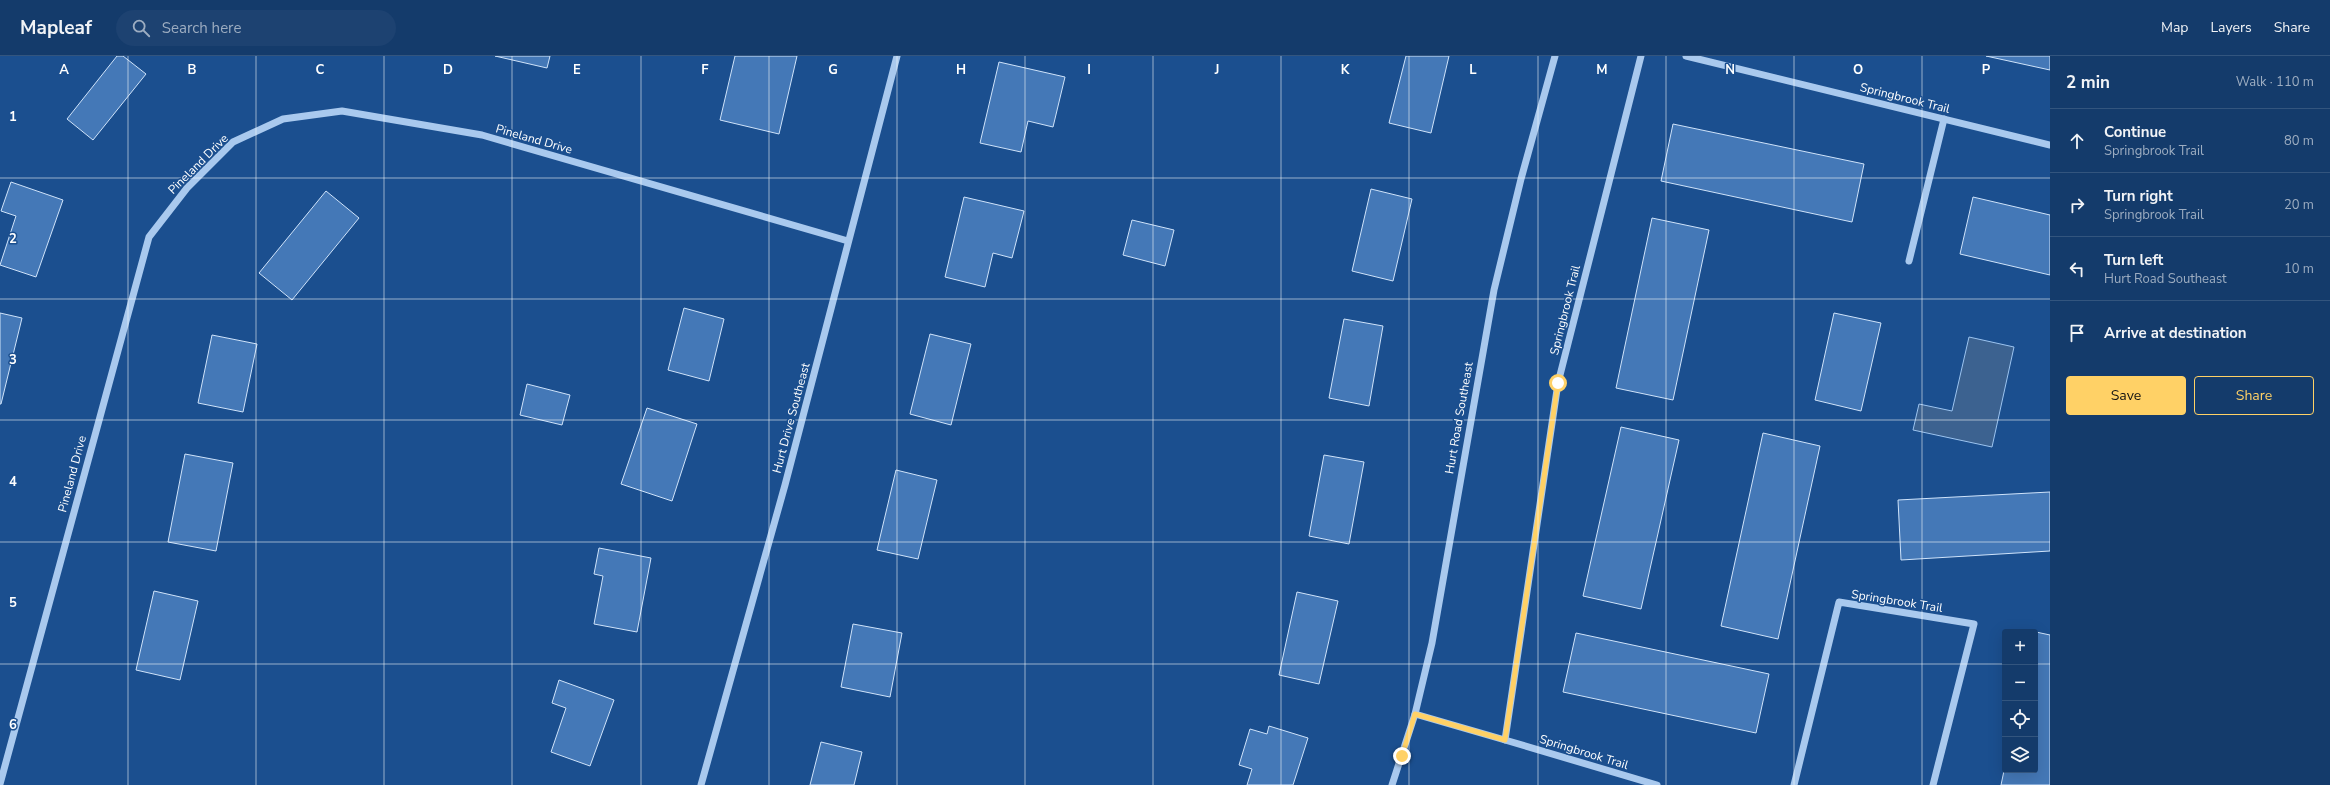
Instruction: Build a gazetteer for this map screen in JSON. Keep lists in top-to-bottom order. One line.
{"streets":{"street":["Springbrook Trail","Pineland Drive","Hurt Drive Southeast","Hurt Road Southeast"]},"crossings":[["Springbrook Trail","Hurt Road Southeast"],["Pineland Drive","Hurt Drive Southeast"]],"page":{"header":"Mapleaf","search":"Search here","nav":["Map","Layers","Share"],"heading":["2 min","Walk · 110 m"],"list":[["Continue","Springbrook Trail","80 m"],["Turn right","Springbrook Trail","20 m"],["Turn left","Hurt Road Southeast","10 m"],"Arrive at destination"],"buttons":["Save","Share"],"map_buttons":["+","−"]},"grid":{"columns":["A","B","C","D","E","F","G","H","I","J","K","L","M","N","O","P"],"rows":["1","2","3","4","5","6"]}}
